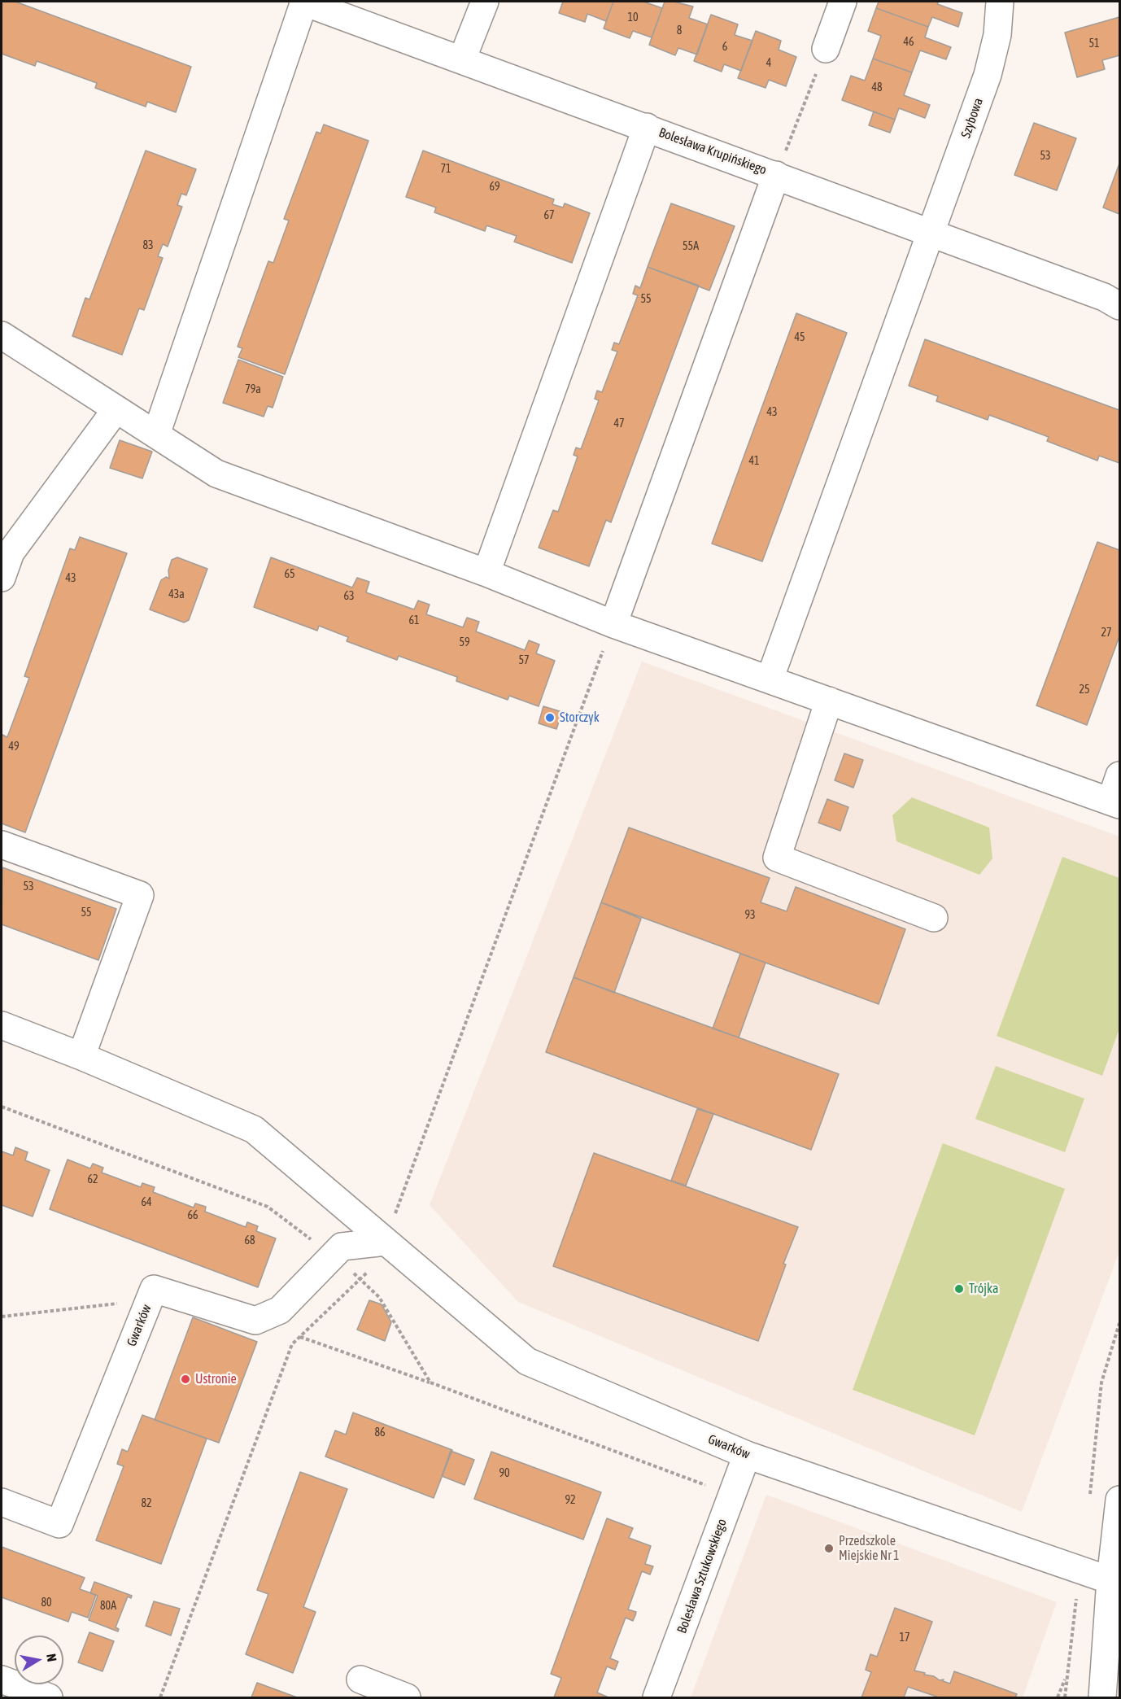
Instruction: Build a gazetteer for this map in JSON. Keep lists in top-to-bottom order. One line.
{"streets":{"street":["Szybowa","Bolesława Krupińskiego","Gwarków","Bolesława Sztukowskiego"]},"crossings":[["Szybowa","Bolesława Krupińskiego"],["Gwarków","Bolesława Sztukowskiego"]],"places":["Storczyk","Trójka","Ustronie","Przedszkole Miejskie Nr 1"],"house_numbers":["10","8","46","51","6","4","48","53","71","69","67","83","55A","55","45","79a","43","47","41","65","43","43a","63","61","27","59","57","25","49","53","55","93","62","64","66","68","86","90","92","82","80","80A","17"],"north":"right"}
